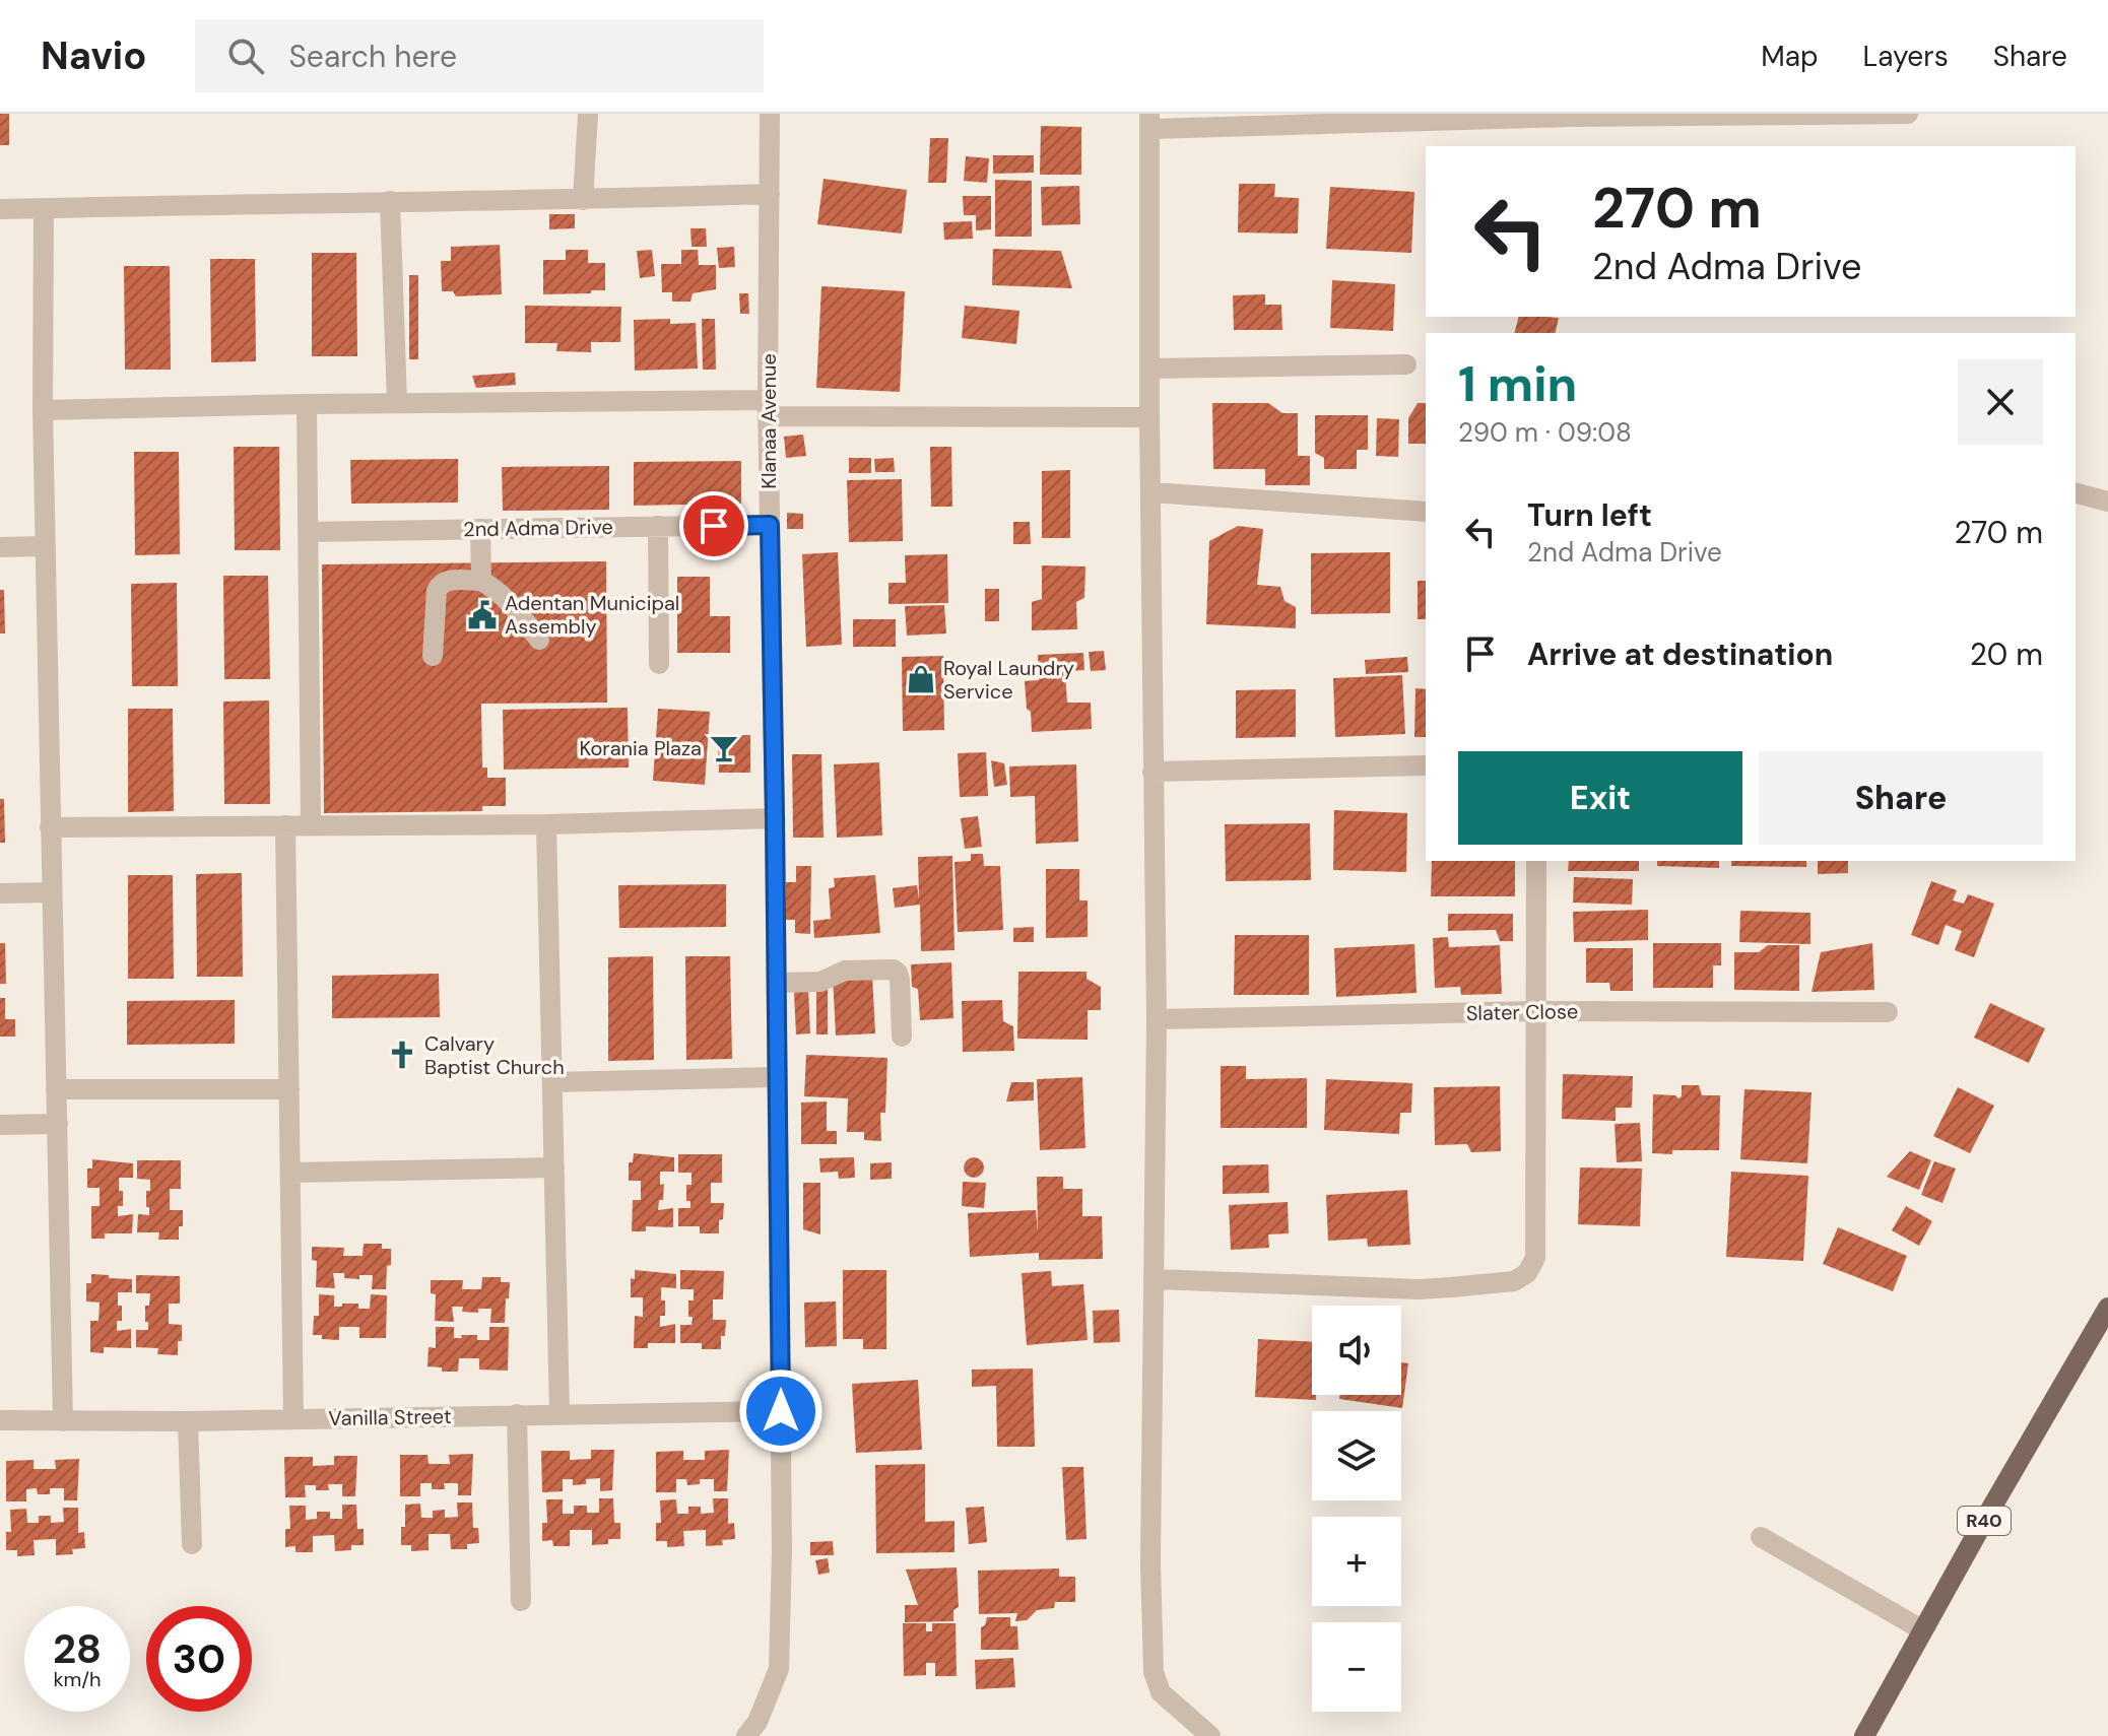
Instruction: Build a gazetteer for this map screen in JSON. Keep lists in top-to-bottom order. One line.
{"streets":{"main road":["R40"],"street":["Klanaa Avenue","2nd Adma Drive","Slater Close","Vanilla Street"]},"crossings":[["Klanaa Avenue","2nd Adma Drive"],["Klanaa Avenue","Vanilla Street"]],"places":{"public building":["Adentan Municipal Assembly"],"shop":["Royal Laundry Service"],"bar":["Korania Plaza"],"church":["Calvary Baptist Church"]},"page":{"header":"Navio","search":"Search here","nav":["Map","Layers","Share"],"turn":["270 m","2nd Adma Drive"],"heading":["1 min","290 m · 09:08"],"list":[{"name":"Turn left","note":"2nd Adma Drive","value":"270 m"},{"name":"Arrive at destination","value":"20 m"}],"buttons":["Exit","Share"],"map_buttons":["+","−"],"speed":"28 km/h","limit":"30"}}
